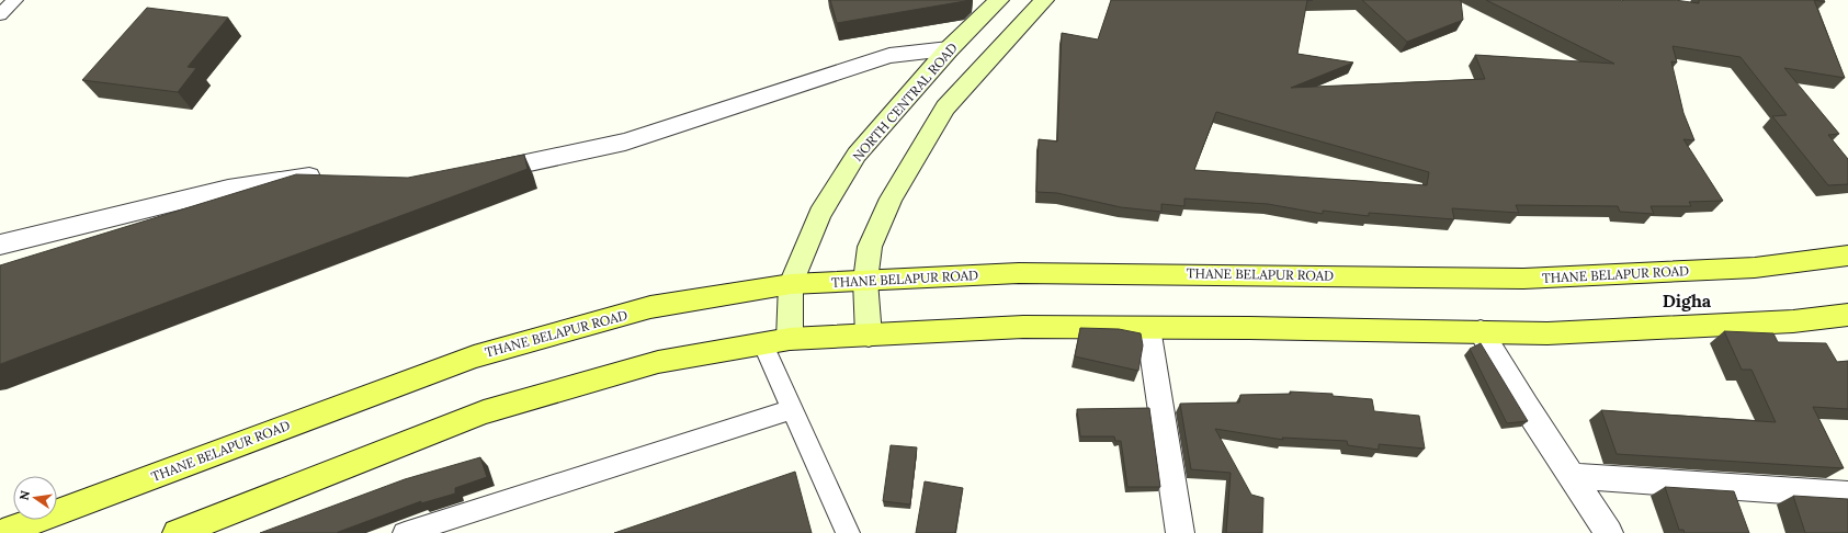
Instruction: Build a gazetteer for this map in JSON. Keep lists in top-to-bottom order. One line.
{"streets":{"main road":["NORTH CENTRAL ROAD","THANE BELAPUR ROAD"]},"crossings":[["NORTH CENTRAL ROAD","THANE BELAPUR ROAD"]],"districts":["Digha"],"north":"left"}
